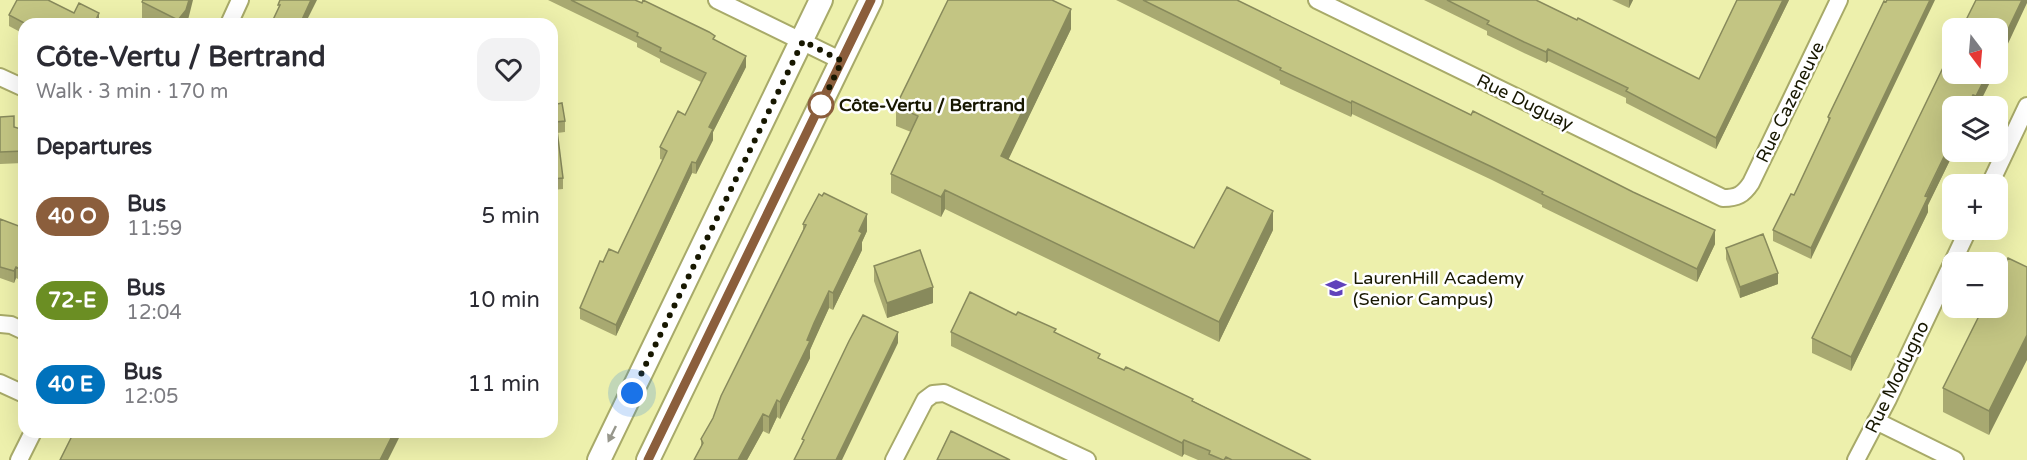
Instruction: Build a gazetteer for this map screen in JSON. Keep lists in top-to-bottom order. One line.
{"streets":{"street":["Rue Duguay","Rue Cazeneuve","Rue Modugno"]},"crossings":[["Rue Duguay","Rue Cazeneuve"]],"places":{"other":["Côte-Vertu / Bertrand"],"school or university":["LaurenHill Academy (Senior Campus)"]},"north":"bottom","page":{"map_buttons":["+","−"],"heading":[["Côte-Vertu / Bertrand","Walk · 3 min · 170 m"],"Departures"],"list":[{"mark":"40 O","name":"Bus","note":"11:59","value":"5 min"},{"mark":"72-E","name":"Bus","note":"12:04","value":"10 min"},{"mark":"40 E","name":"Bus","note":"12:05","value":"11 min"}]}}
